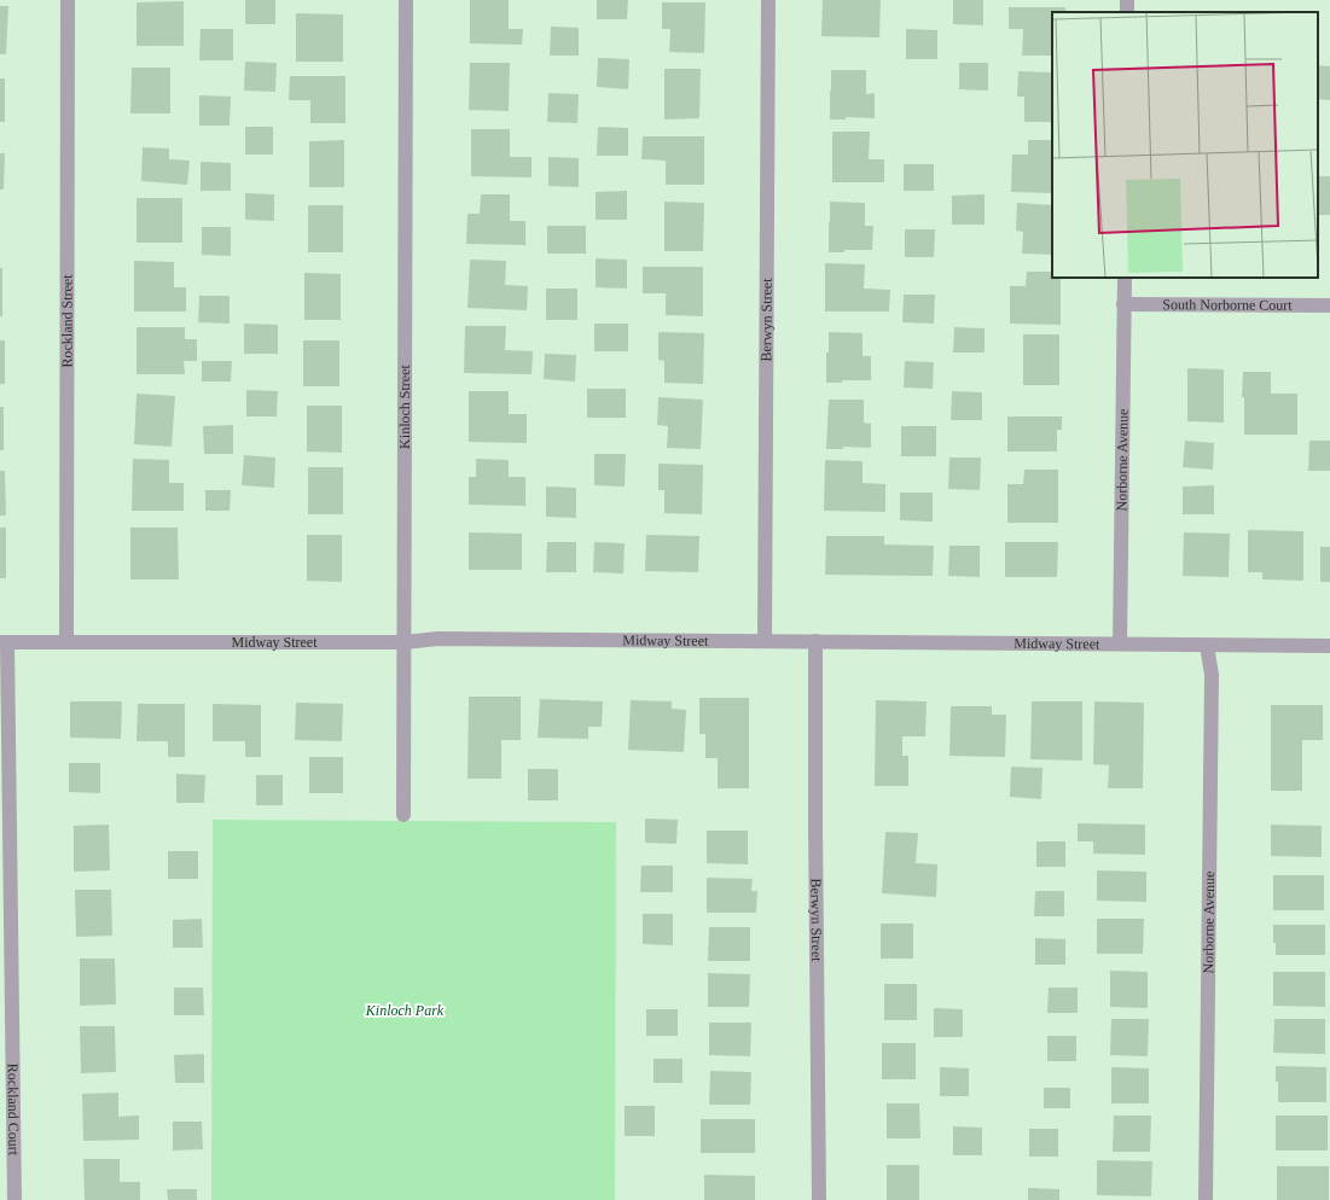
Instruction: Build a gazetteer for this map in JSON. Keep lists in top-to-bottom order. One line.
{"streets":{"street":["South Norborne Court","Berwyn Street","Rockland Street","Kinloch Street","Norborne Avenue","Midway Street","Rockland Court"]},"crossings":[["South Norborne Court","Norborne Avenue"],["Berwyn Street","Midway Street"],["Rockland Street","Midway Street"],["Kinloch Street","Midway Street"],["Norborne Avenue","Midway Street"],["Midway Street","Rockland Court"]],"parks":["Kinloch Park"]}
